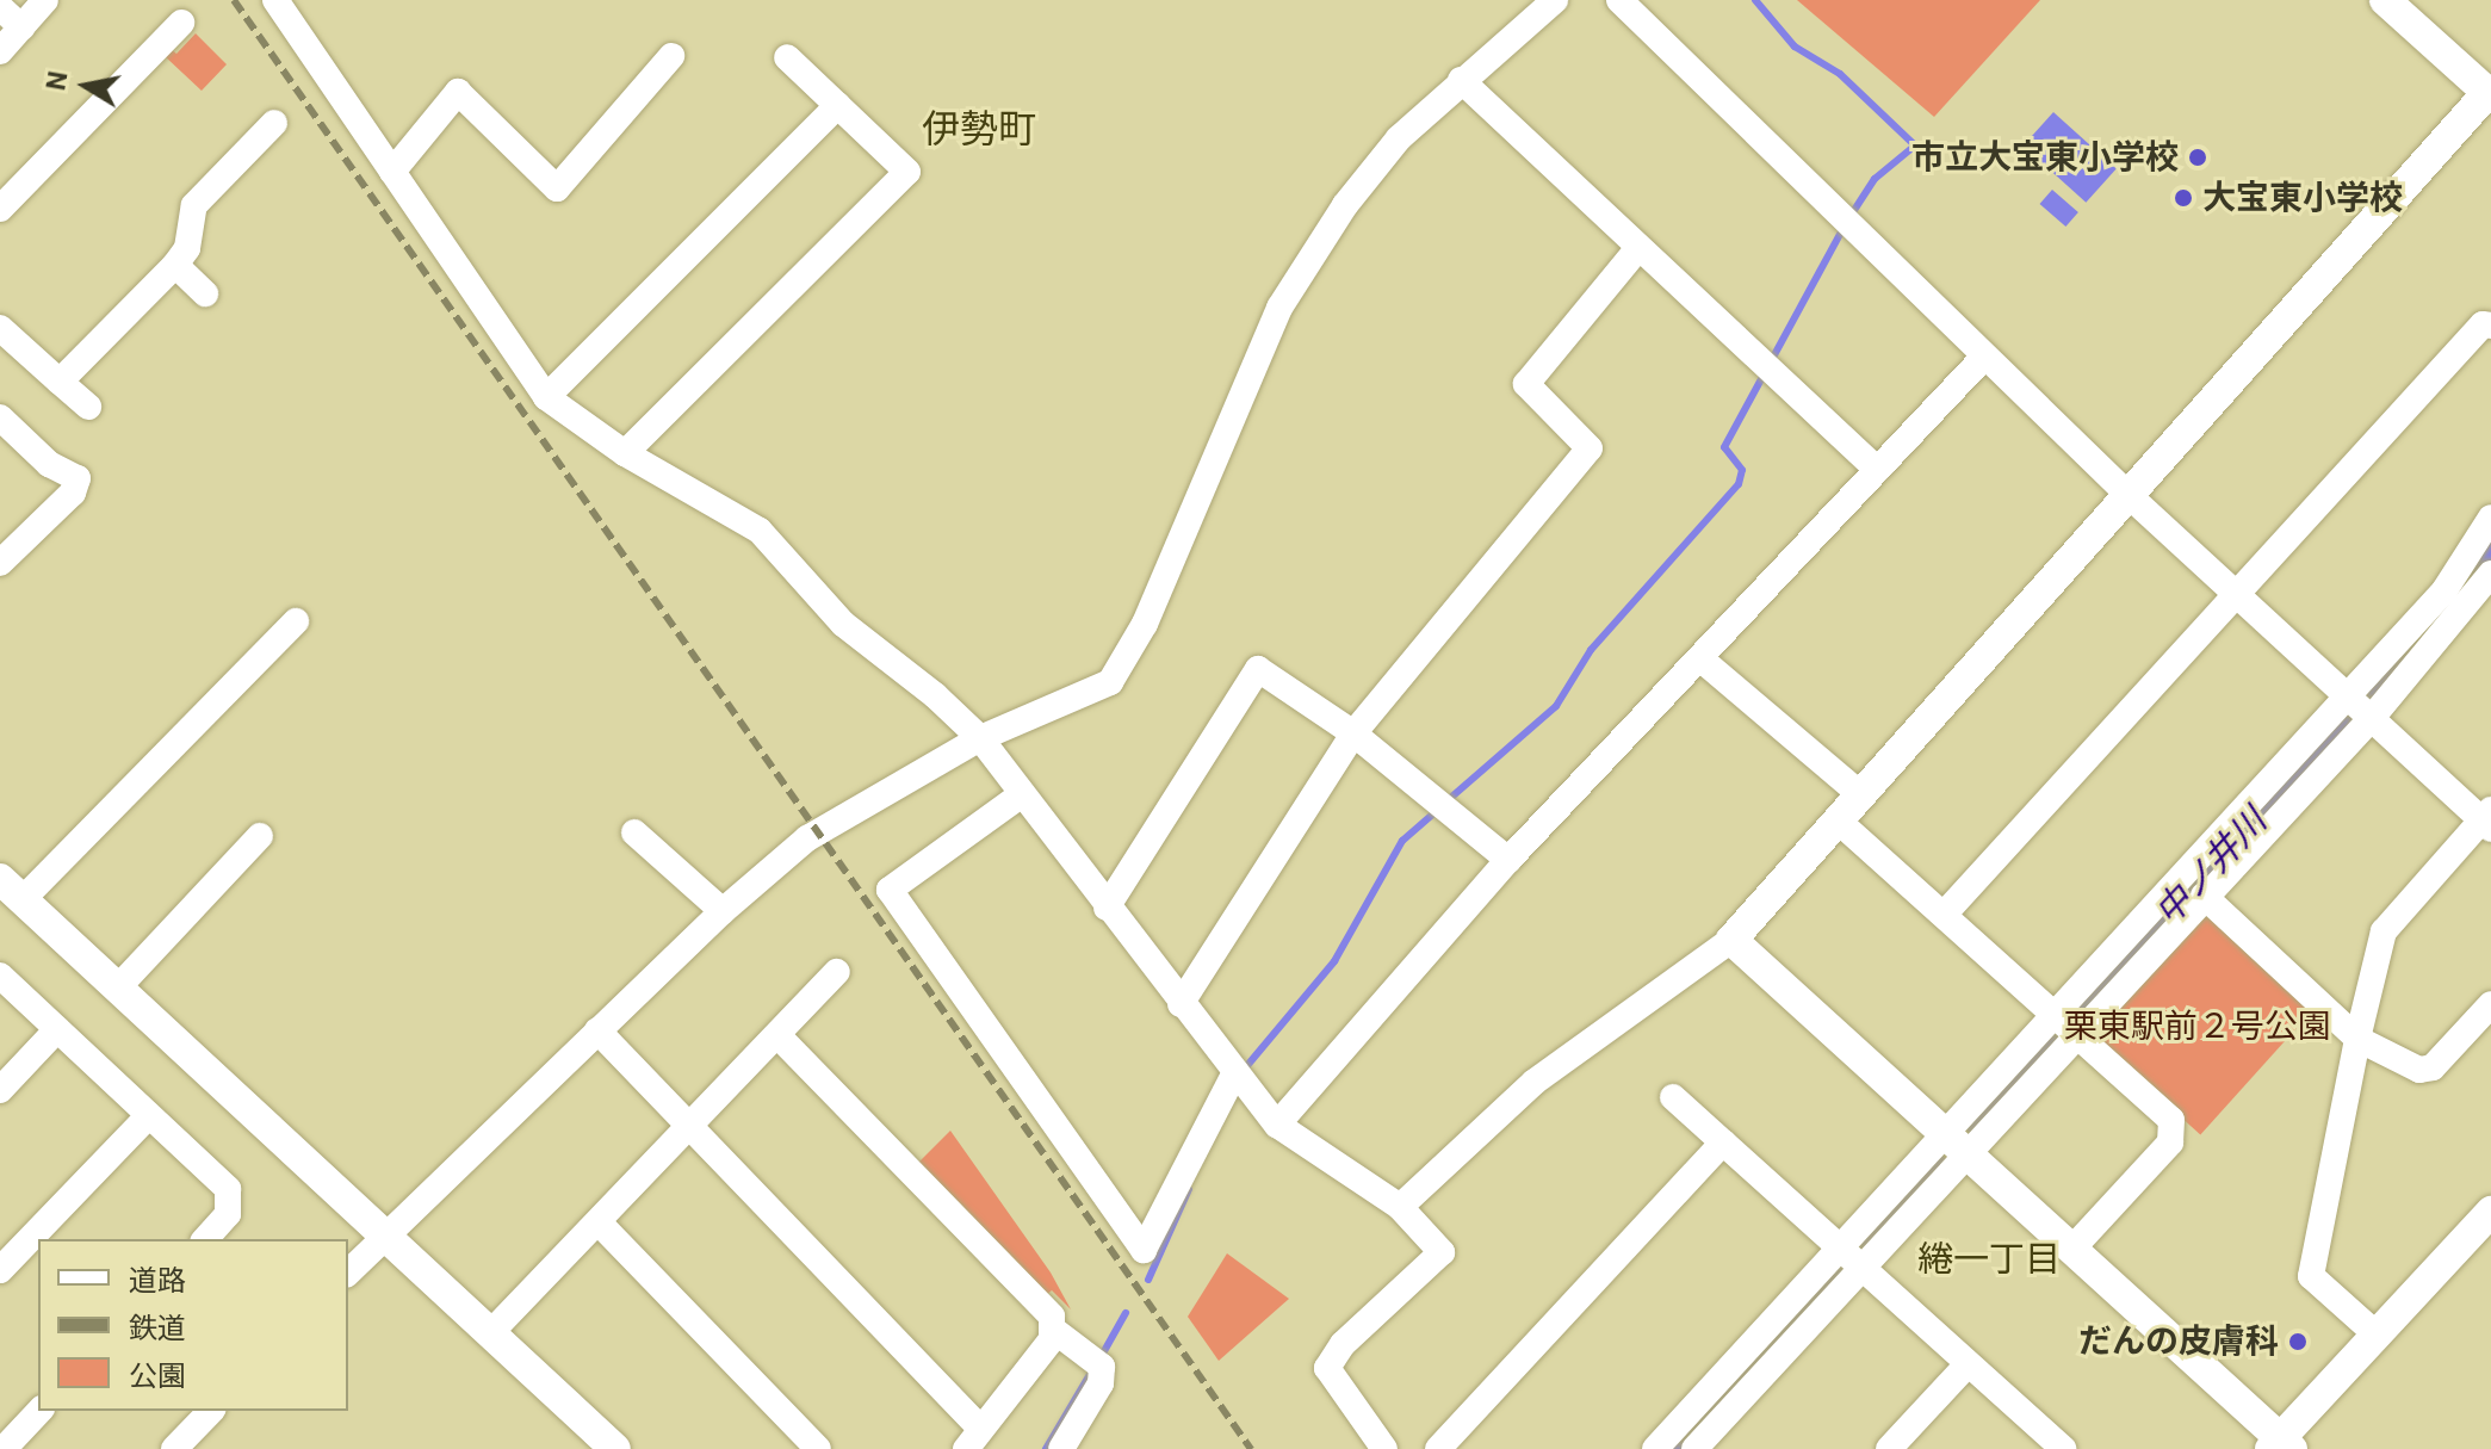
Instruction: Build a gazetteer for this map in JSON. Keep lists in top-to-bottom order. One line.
{"districts":["伊勢町","綣一丁目"],"water":["中ノ井川"],"parks":["栗東駅前２号公園"],"places":["市立大宝東小学校","大宝東小学校","だんの皮膚科"],"legend":["道路","鉄道","公園"],"north":"left"}
